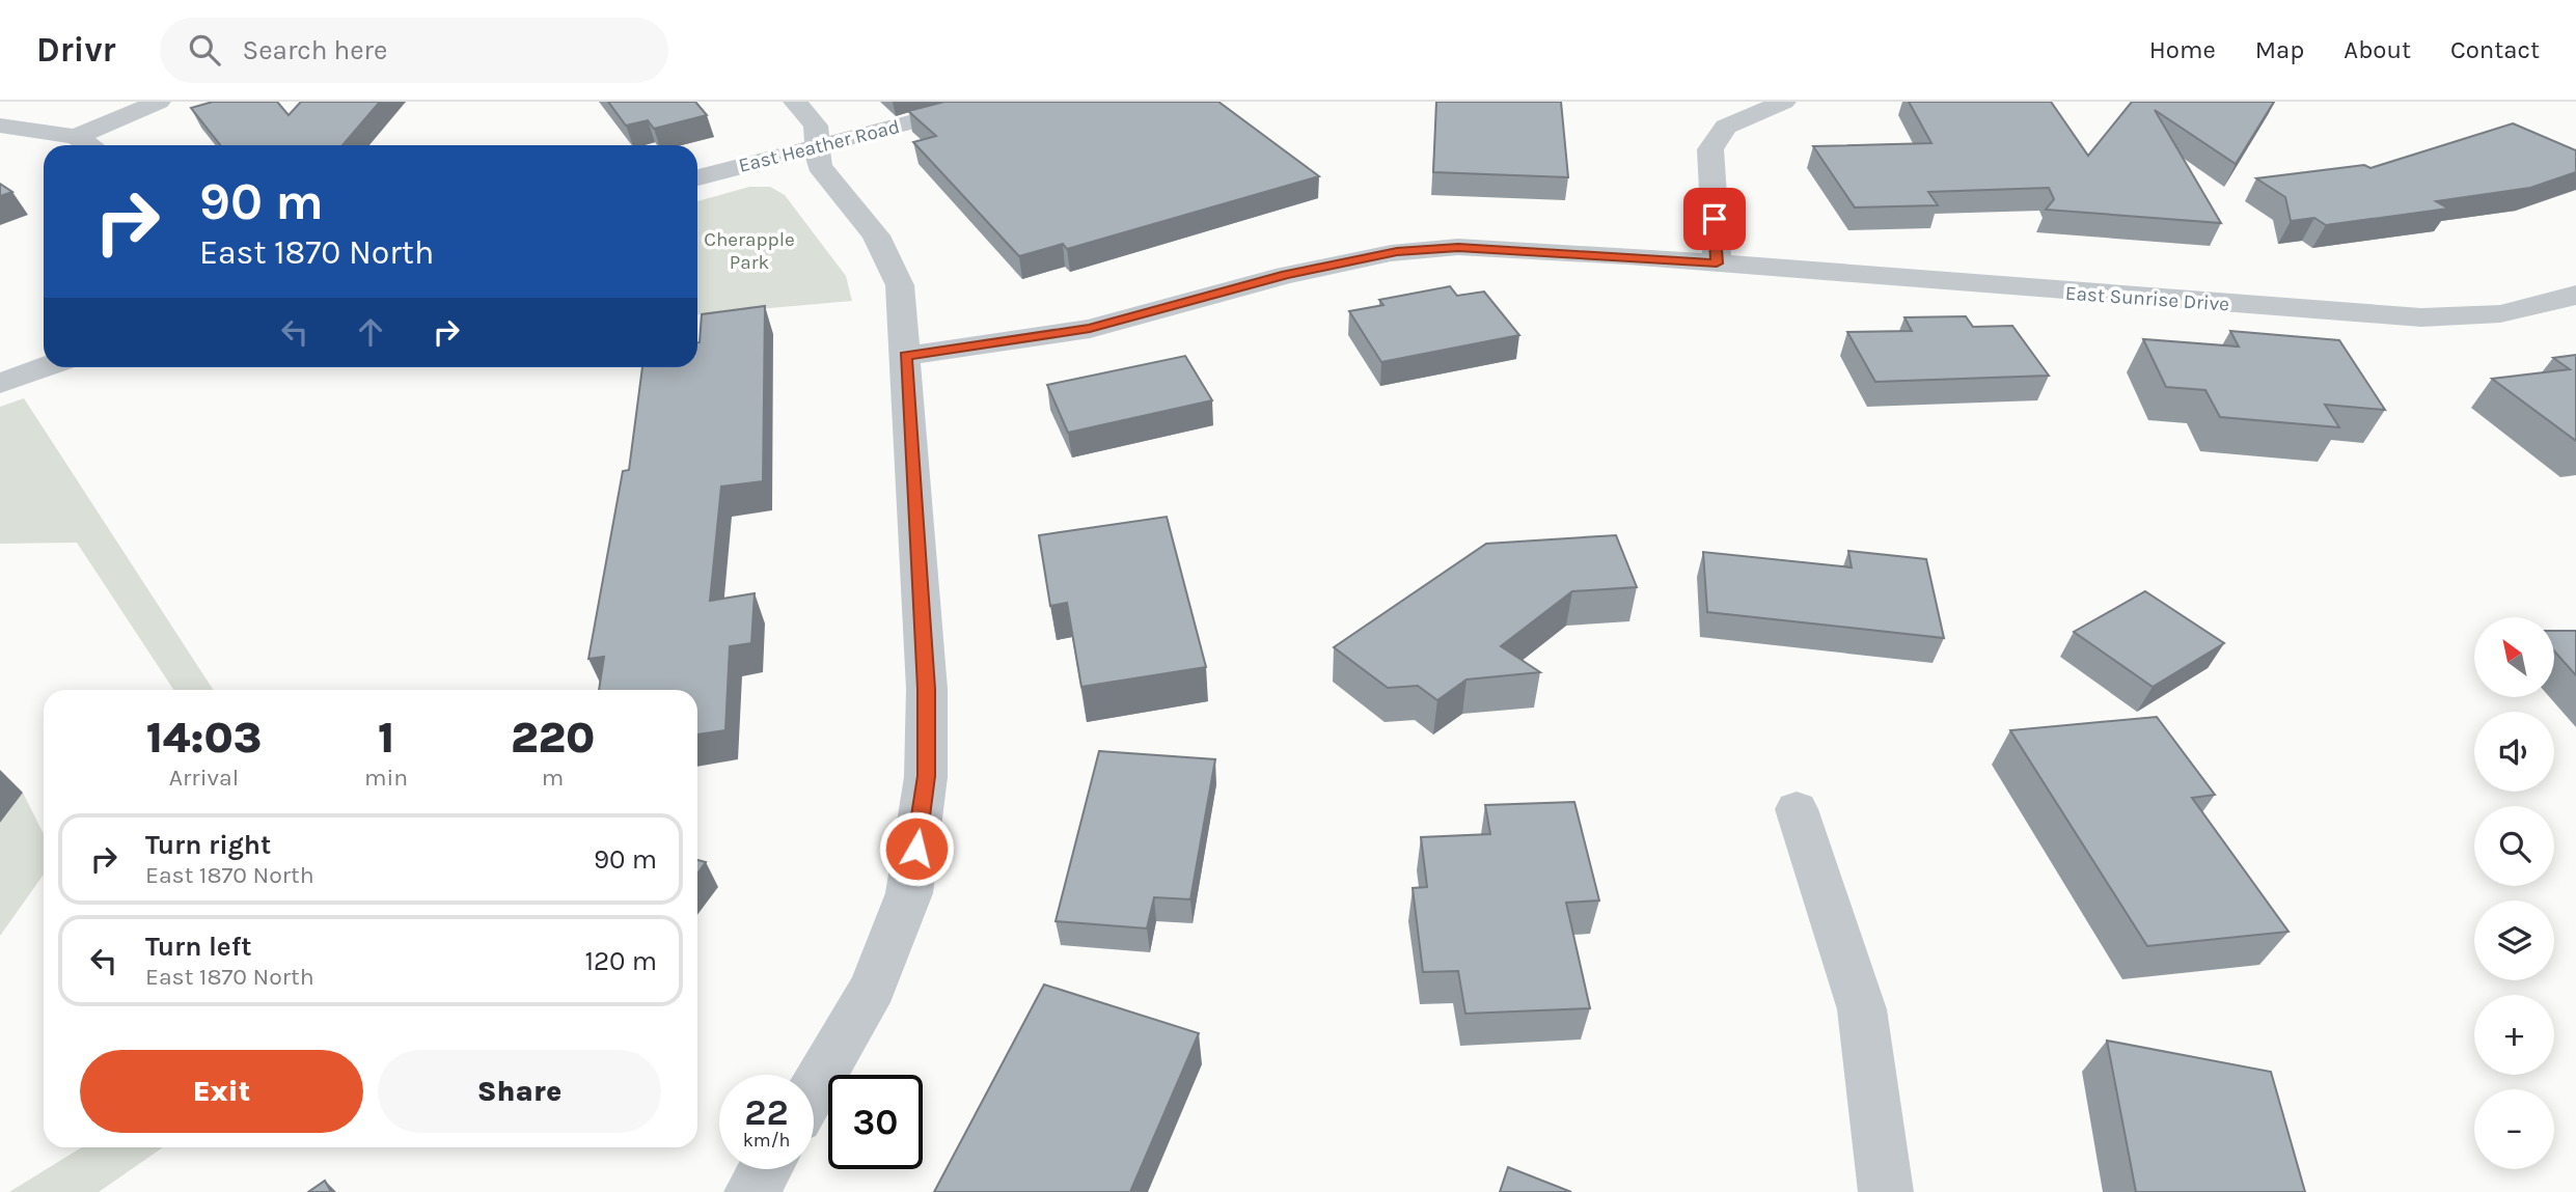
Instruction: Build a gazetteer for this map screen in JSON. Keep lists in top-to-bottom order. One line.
{"streets":{"street":["East Heather Road","East Sunrise Drive"]},"parks":["Cherapple Park"],"north":"top left","page":{"header":"Drivr","search":"Search here","nav":["Home","Map","About","Contact"],"turn":["90 m","East 1870 North"],"map_buttons":["+","−"],"eta":["14:03","Arrival","1","min","220","m"],"list":[{"name":"Turn right","note":"East 1870 North","value":"90 m"},{"name":"Turn left","note":"East 1870 North","value":"120 m"}],"buttons":["Exit","Share"],"speed":"22 km/h","limit":"30"}}
